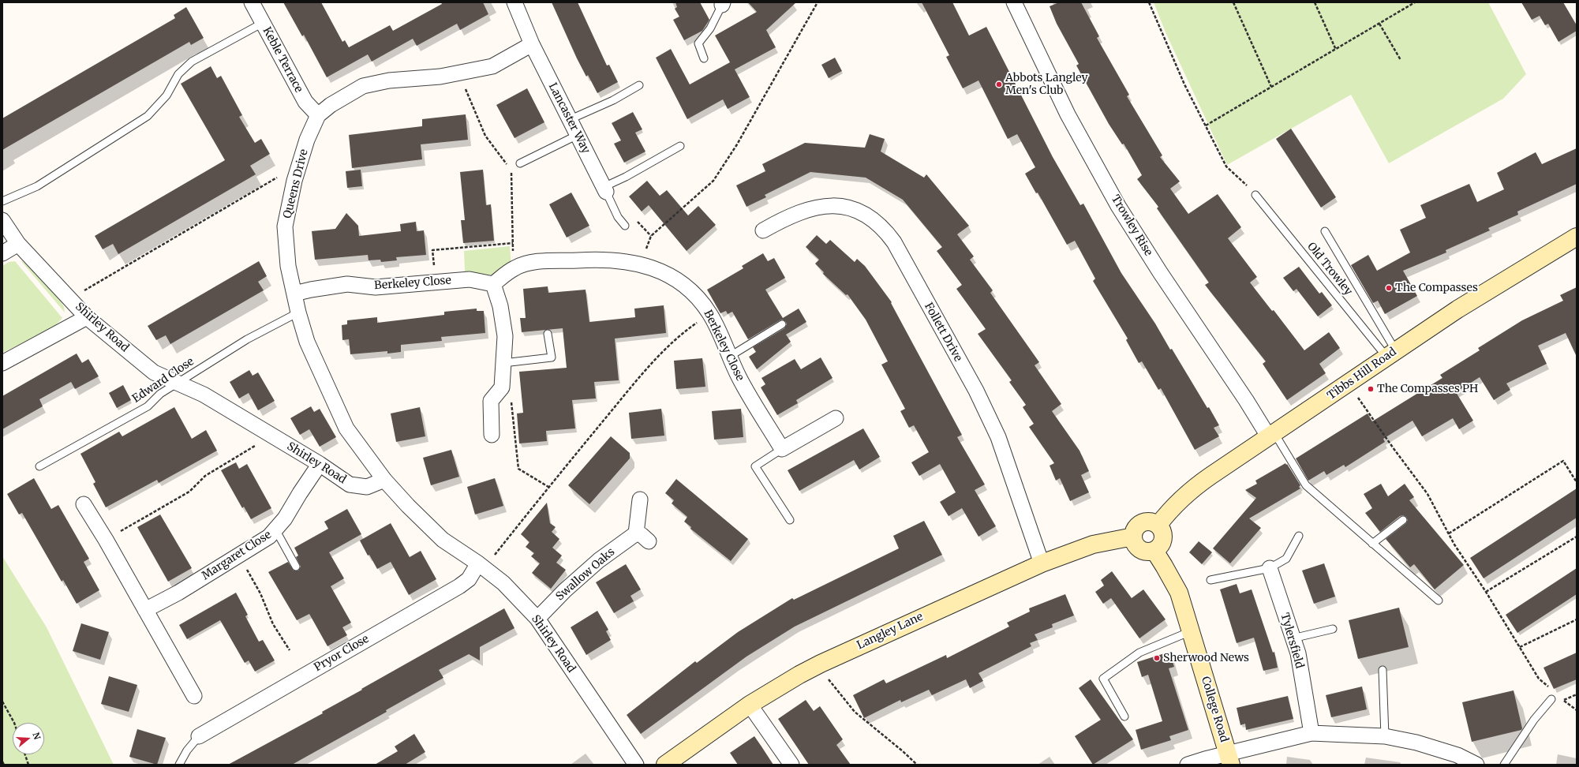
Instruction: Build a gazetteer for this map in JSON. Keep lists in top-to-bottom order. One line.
{"streets":{"street":["Keble Terrace","Lancaster Way","Queens Drive","Trowley Rise","Berkeley Close","Shirley Road","Follett Drive","Tibbs Hill Road","Margaret Close","Swallow Oaks","Langley Lane","Tylersfield","Pryor Close","College Road"],"lane":["Old Trowley","Edward Close"]},"crossings":[["Keble Terrace","Queens Drive"],["Lancaster Way","Queens Drive"],["Queens Drive","Berkeley Close"],["Queens Drive","Shirley Road"],["Queens Drive","Edward Close"],["Trowley Rise","Tibbs Hill Road"],["Old Trowley","Tibbs Hill Road"],["Shirley Road","Edward Close"],["Shirley Road","Margaret Close"],["Shirley Road","Swallow Oaks"],["Shirley Road","Pryor Close"],["Follett Drive","Langley Lane"],["Tibbs Hill Road","Langley Lane"],["Tibbs Hill Road","College Road"],["Langley Lane","College Road"]],"places":["Abbots Langley Men's Club","The Compasses","The Compasses PH","Sherwood News"],"north":"right"}
